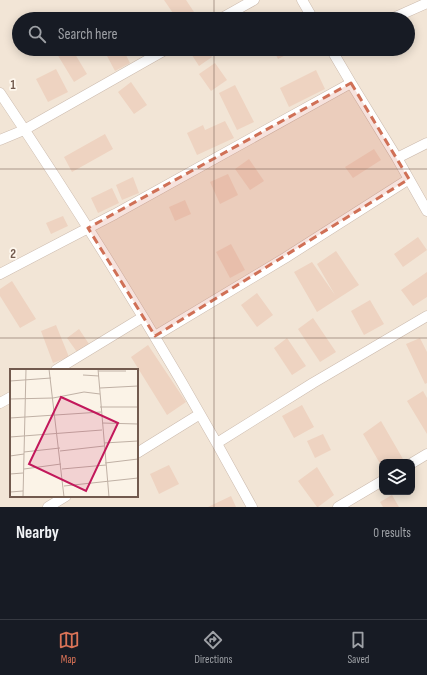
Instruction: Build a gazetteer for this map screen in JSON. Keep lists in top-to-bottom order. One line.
{"page":{"search":"Search here","heading":["Nearby","0 results"],"nav":["Map","Directions","Saved"]},"grid":{"rows":["1","2"]}}
